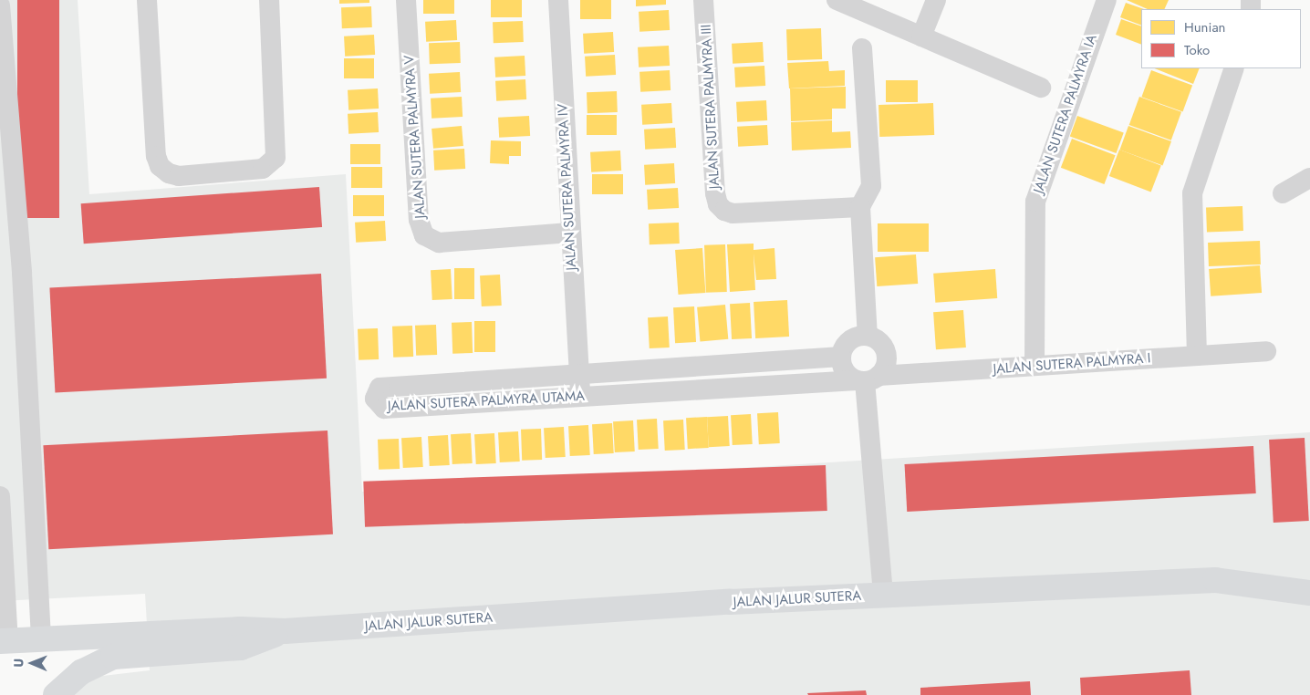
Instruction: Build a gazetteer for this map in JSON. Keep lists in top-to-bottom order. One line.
{"streets":{"main road":["JALAN JALUR SUTERA"],"street":["JALAN SUTERA PALMYRA III","JALAN SUTERA PALMYRA IA","JALAN SUTERA PALMYRA V","JALAN SUTERA PALMYRA IV","JALAN SUTERA PALMYRA I","JALAN SUTERA PALMYRA UTAMA"]},"crossings":[["JALAN SUTERA PALMYRA IA","JALAN SUTERA PALMYRA I"],["JALAN SUTERA PALMYRA V","JALAN SUTERA PALMYRA IV"],["JALAN SUTERA PALMYRA IV","JALAN SUTERA PALMYRA UTAMA"],["JALAN SUTERA PALMYRA I","JALAN SUTERA PALMYRA UTAMA"]],"legend":["Hunian","Toko"],"north":"left"}
